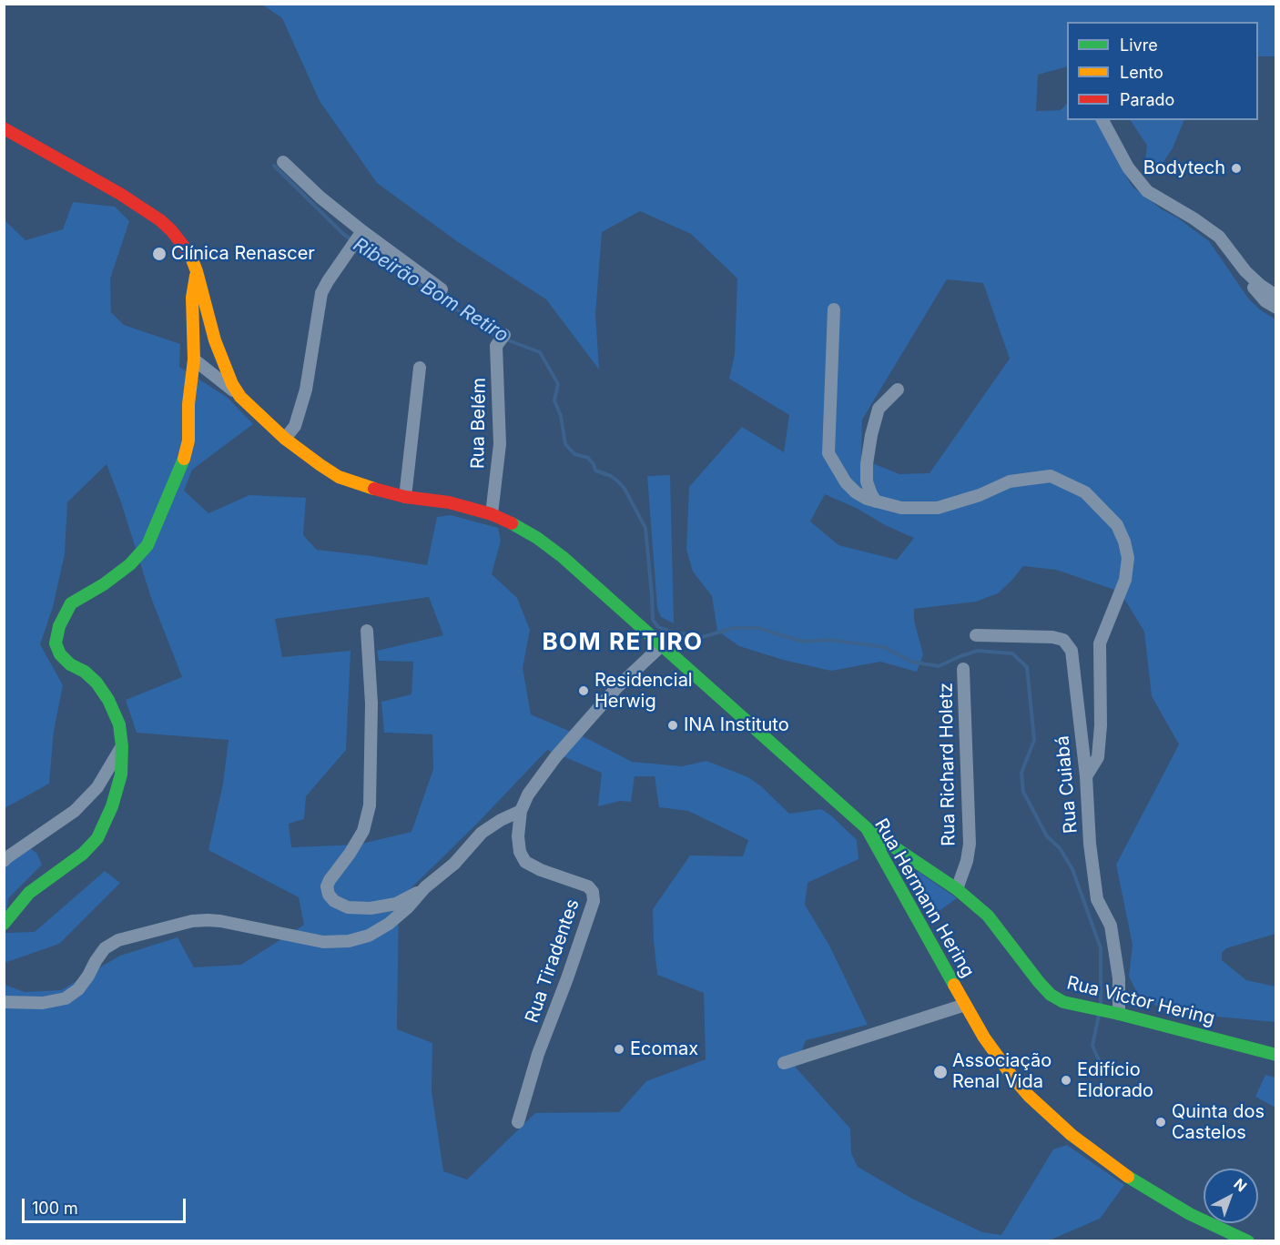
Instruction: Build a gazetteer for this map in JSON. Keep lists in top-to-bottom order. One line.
{"streets":{"street":["Rua Belém","Rua Richard Holetz","Rua Cuiabá","Rua Hermann Hering","Rua Tiradentes","Rua Victor Hering"]},"crossings":[["Rua Belém","Rua Hermann Hering"],["Rua Richard Holetz","Rua Victor Hering"],["Rua Cuiabá","Rua Victor Hering"],["Rua Hermann Hering","Rua Tiradentes"],["Rua Hermann Hering","Rua Victor Hering"]],"districts":["BOM RETIRO"],"water":["Ribeirão Bom Retiro"],"places":["Bodytech","Clínica Renascer","Residencial Herwig","INA Instituto","Ecomax","Associação Renal Vida","Edifício Eldorado","Quinta dos Castelos"],"legend":["Livre","Lento","Parado"],"scale_bar":"100 m","north":"top right"}
